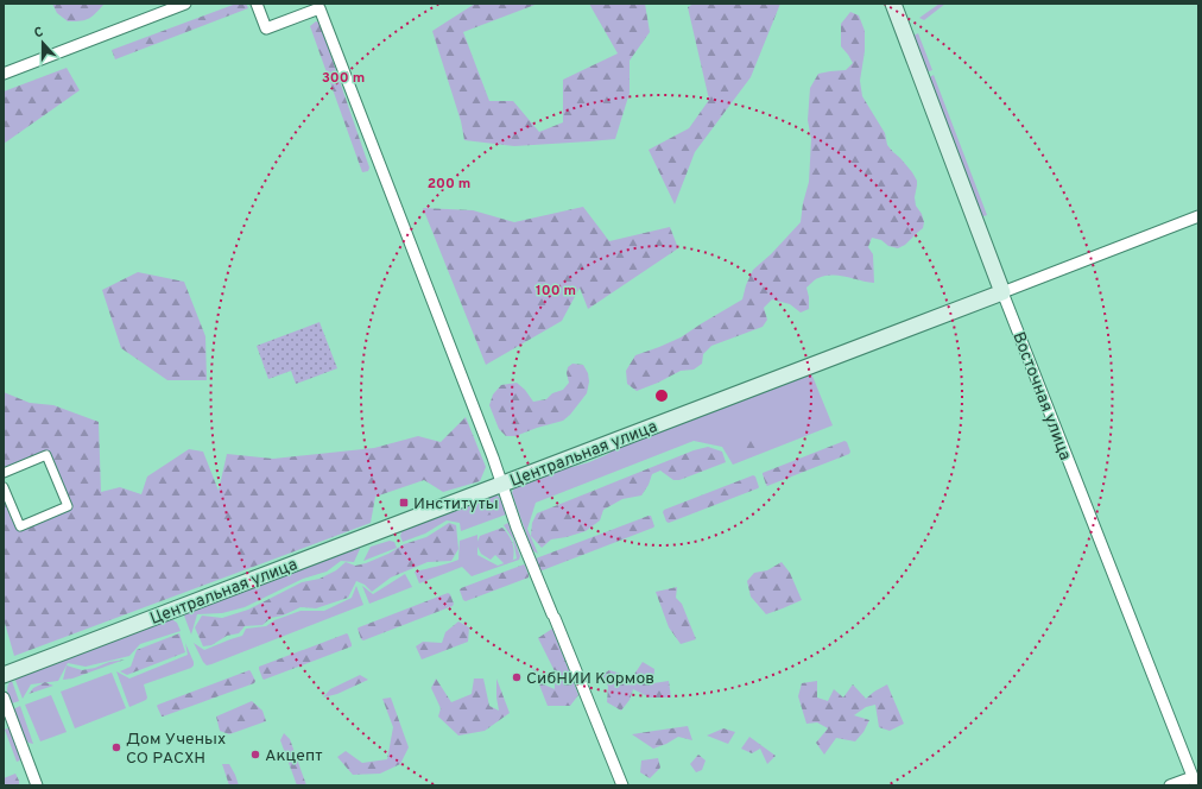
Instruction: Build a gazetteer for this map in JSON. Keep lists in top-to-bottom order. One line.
{"streets":{"main road":["Восточная улица","Центральная улица"]},"crossings":[["Восточная улица","Центральная улица"]],"places":{"transit":["Институты"],"other":["СибНИИ Кормов","Дом Ученых СО РАСХН","Акцепт"]},"north":"top","rings":["300 m","200 m","100 m"]}
